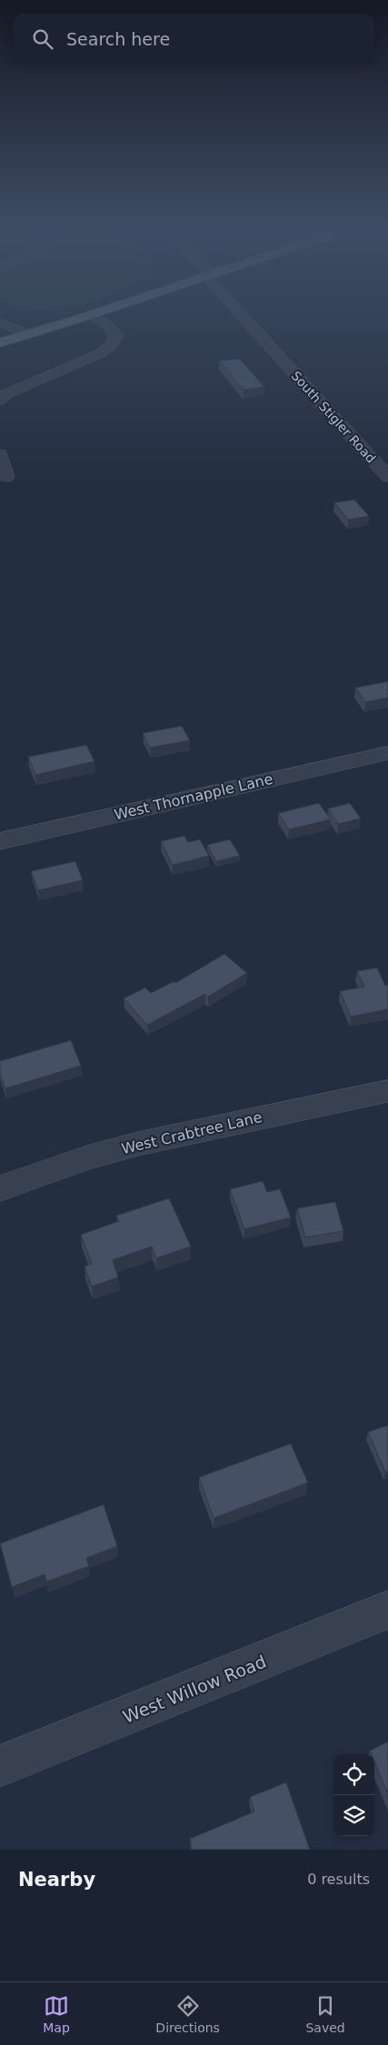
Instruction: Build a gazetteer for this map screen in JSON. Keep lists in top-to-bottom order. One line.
{"streets":{"street":["South Stigler Road","West Thornapple Lane","West Crabtree Lane","West Willow Road"]},"page":{"search":"Search here","heading":["Nearby","0 results"],"nav":["Map","Directions","Saved"]}}
